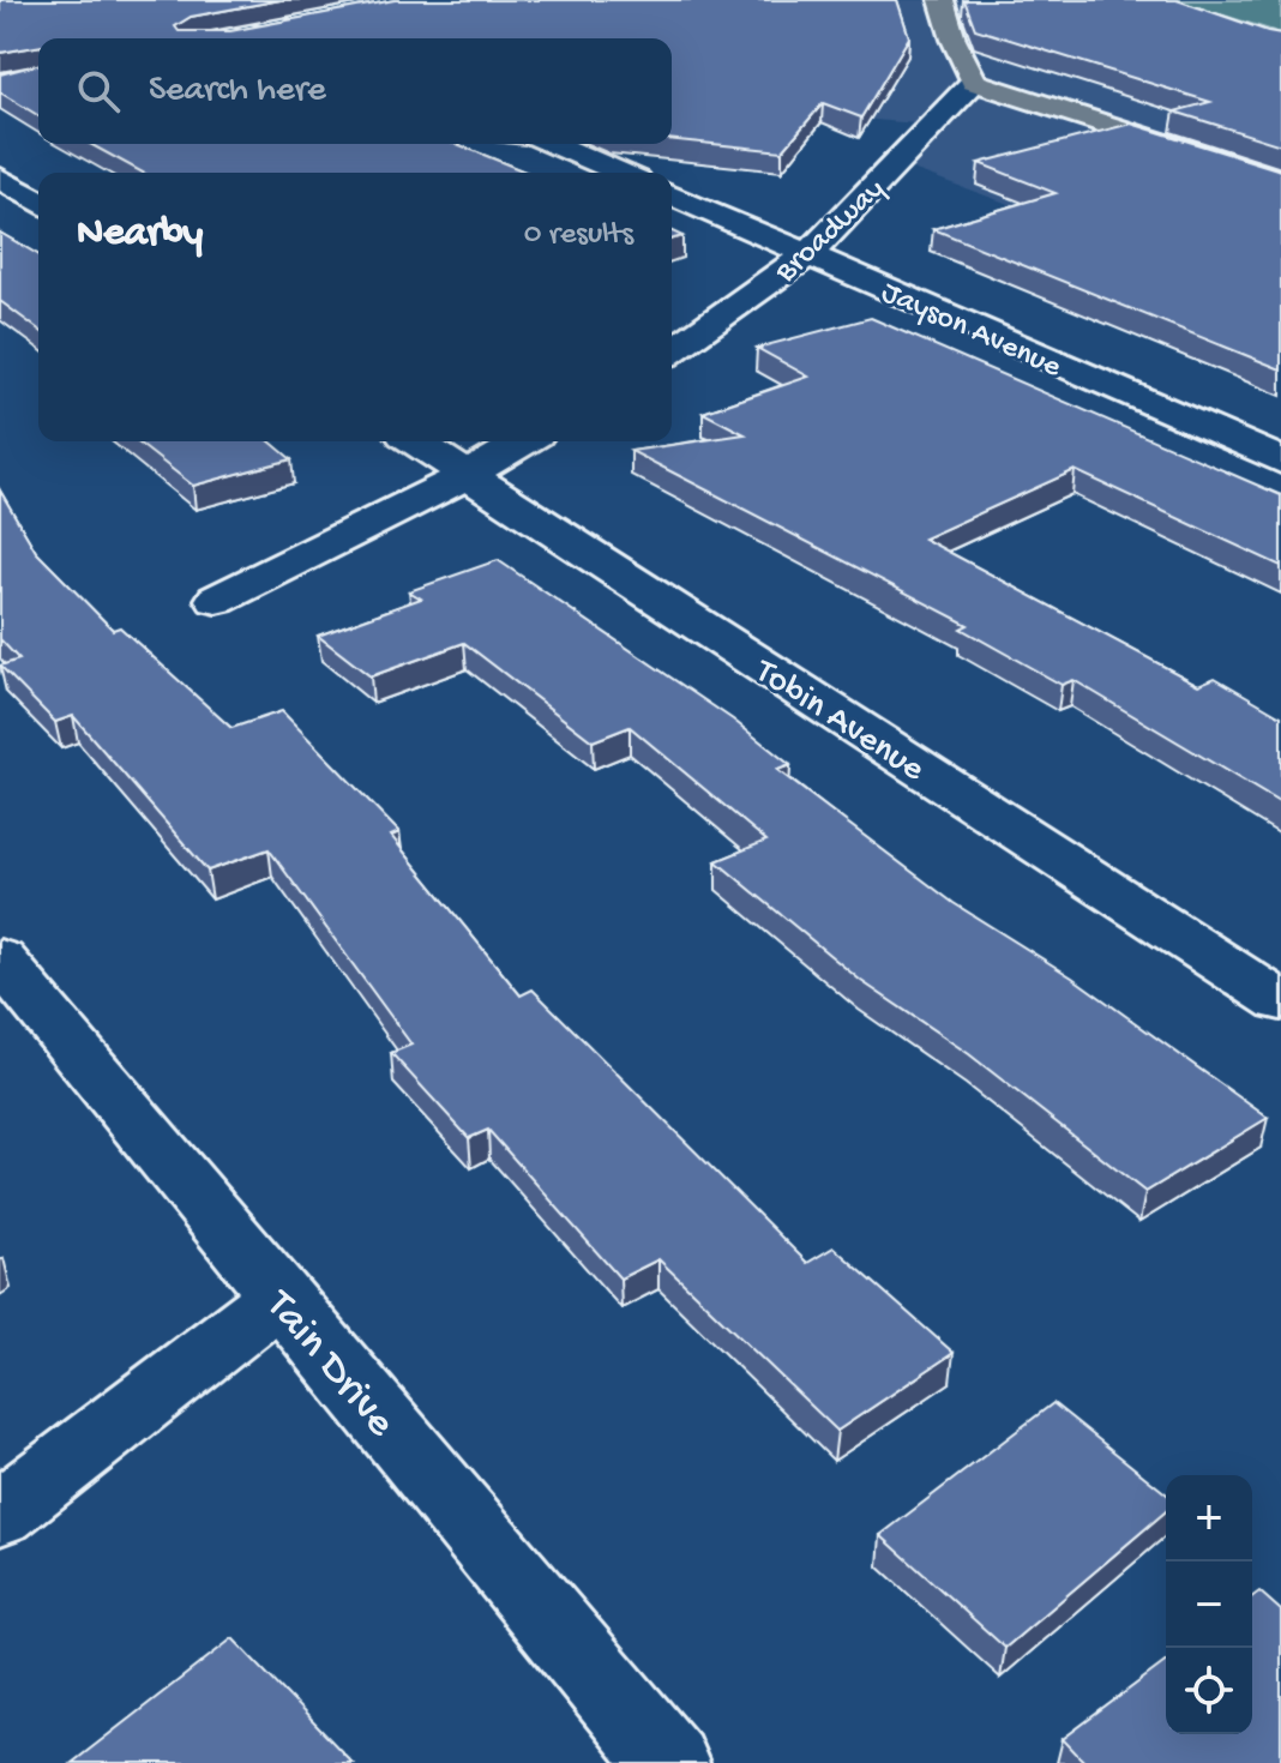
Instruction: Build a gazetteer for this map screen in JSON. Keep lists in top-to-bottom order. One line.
{"streets":{"street":["Broadway","Jayson Avenue","Tobin Avenue","Tain Drive"]},"crossings":[["Broadway","Jayson Avenue"]],"page":{"search":"Search here","heading":["Nearby","0 results"],"map_buttons":["+","−"]}}
